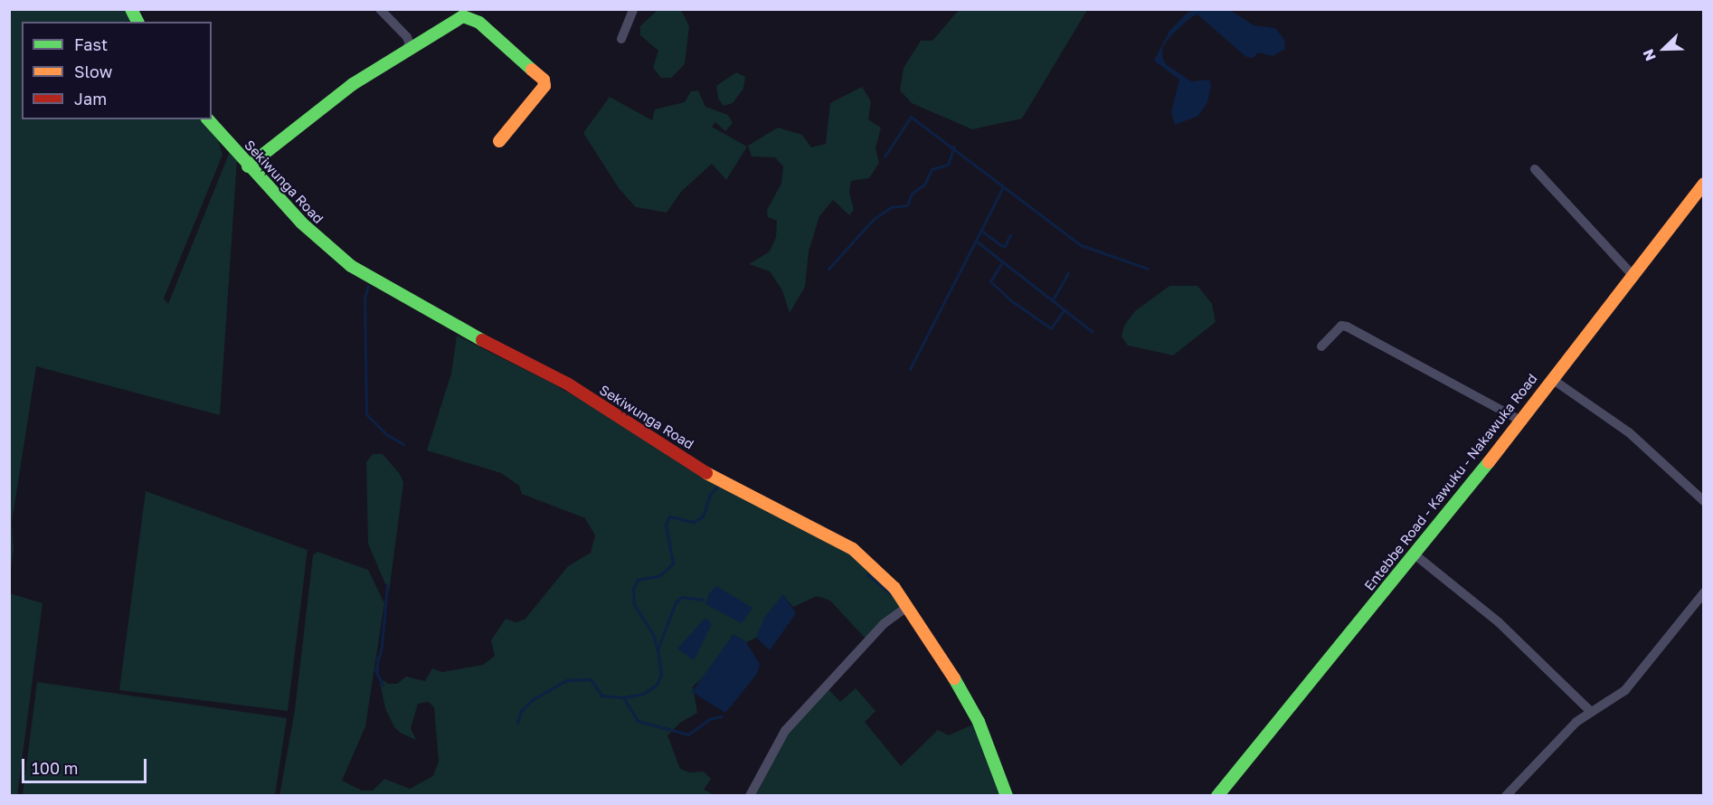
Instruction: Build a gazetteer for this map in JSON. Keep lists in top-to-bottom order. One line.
{"streets":{"main road":["Sekiwunga Road","Entebbe Road - Kawuku - Nakawuka Road"]},"legend":["Fast","Slow","Jam"],"scale_bar":"100 m","north":"bottom left"}
